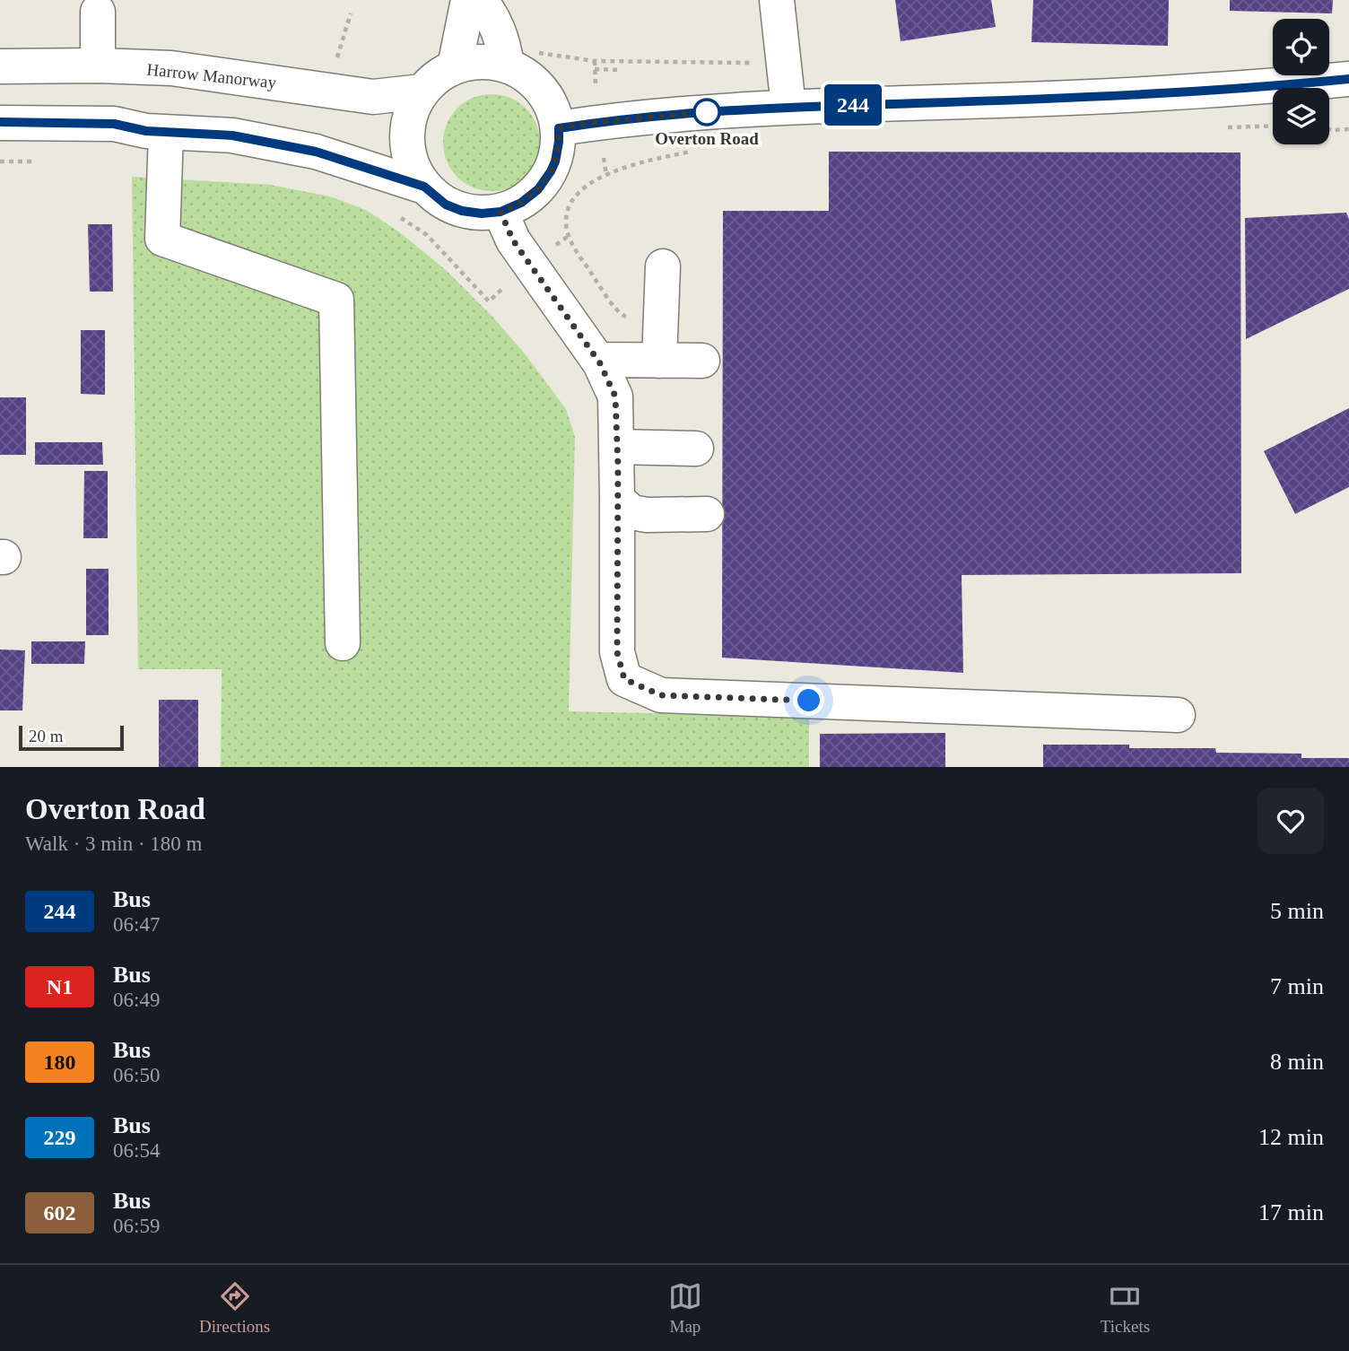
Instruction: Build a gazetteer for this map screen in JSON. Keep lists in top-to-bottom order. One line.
{"streets":{"main road":["Harrow Manorway"]},"places":["Overton Road"],"lines":["bus line 244"],"scale_bar":"20 m","page":{"on_map":"244","scale":"20 m","heading":["Overton Road","Walk · 3 min · 180 m"],"list":[{"mark":"244","name":"Bus","note":"06:47","value":"5 min"},{"mark":"N1","name":"Bus","note":"06:49","value":"7 min"},{"mark":"180","name":"Bus","note":"06:50","value":"8 min"},{"mark":"229","name":"Bus","note":"06:54","value":"12 min"},{"mark":"602","name":"Bus","note":"06:59","value":"17 min"}],"tabs":["Directions","Map","Tickets"]}}
